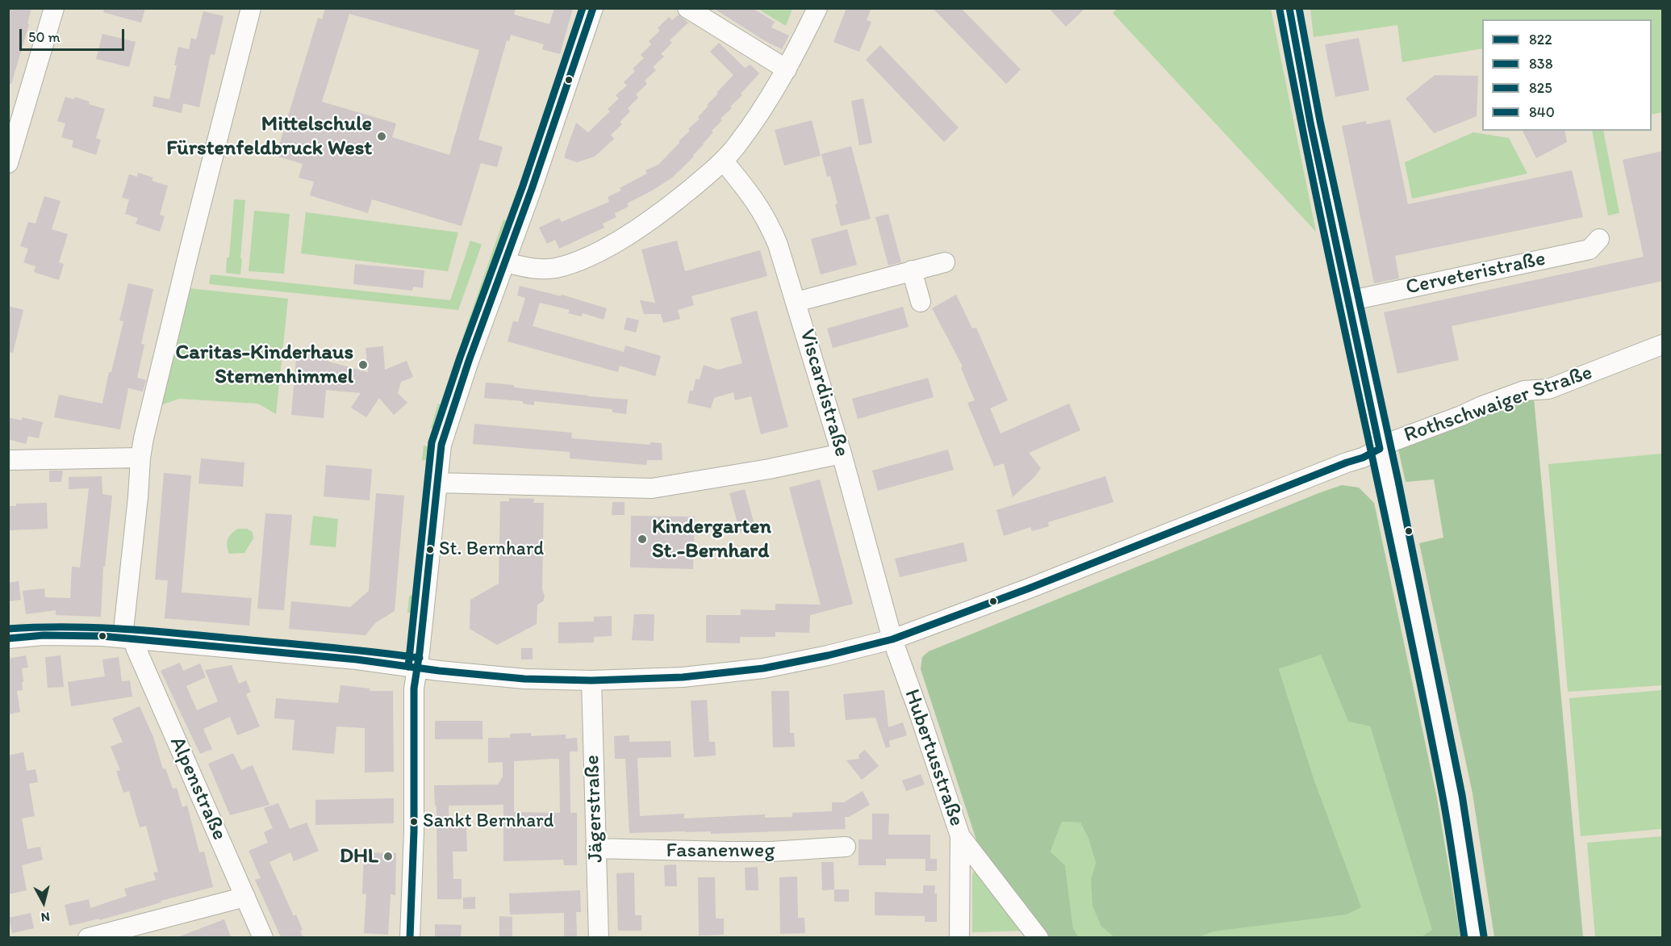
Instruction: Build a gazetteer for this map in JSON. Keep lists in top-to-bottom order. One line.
{"streets":{"street":["Cerveteristraße","Viscardistraße","Rothschwaiger Straße","Hubertusstraße","Alpenstraße","Jägerstraße","Fasanenweg"]},"crossings":[["Viscardistraße","Rothschwaiger Straße"],["Viscardistraße","Hubertusstraße"],["Rothschwaiger Straße","Hubertusstraße"],["Rothschwaiger Straße","Alpenstraße"],["Rothschwaiger Straße","Jägerstraße"],["Jägerstraße","Fasanenweg"]],"places":["Mittelschule Fürstenfeldbruck West","Caritas-Kinderhaus Sternenhimmel","Kindergarten St.-Bernhard","St. Bernhard","Sankt Bernhard","DHL"],"lines":["transit line 822","transit line 825","transit line 840","transit line 838"],"legend":["822","838","825","840"],"scale_bar":"50 m","north":"bottom"}
